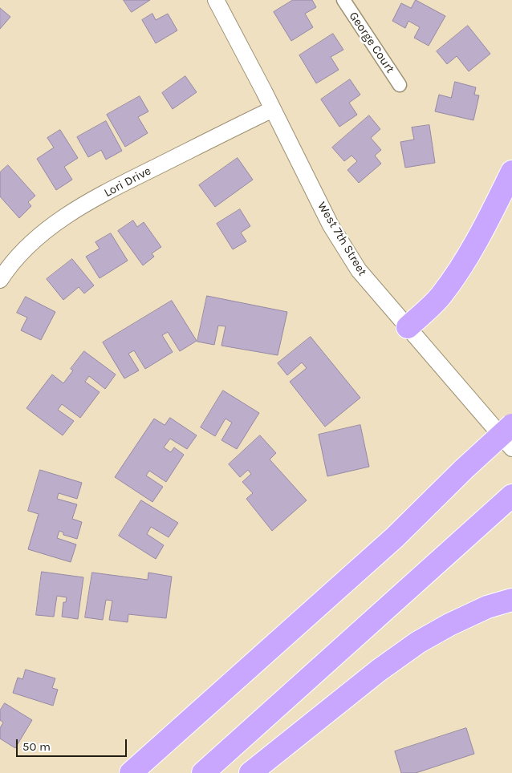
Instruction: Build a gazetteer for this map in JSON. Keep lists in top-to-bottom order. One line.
{"streets":{"street":["George Court","Lori Drive","West 7th Street"]},"crossings":[["Lori Drive","West 7th Street"]],"scale_bar":"50 m"}
